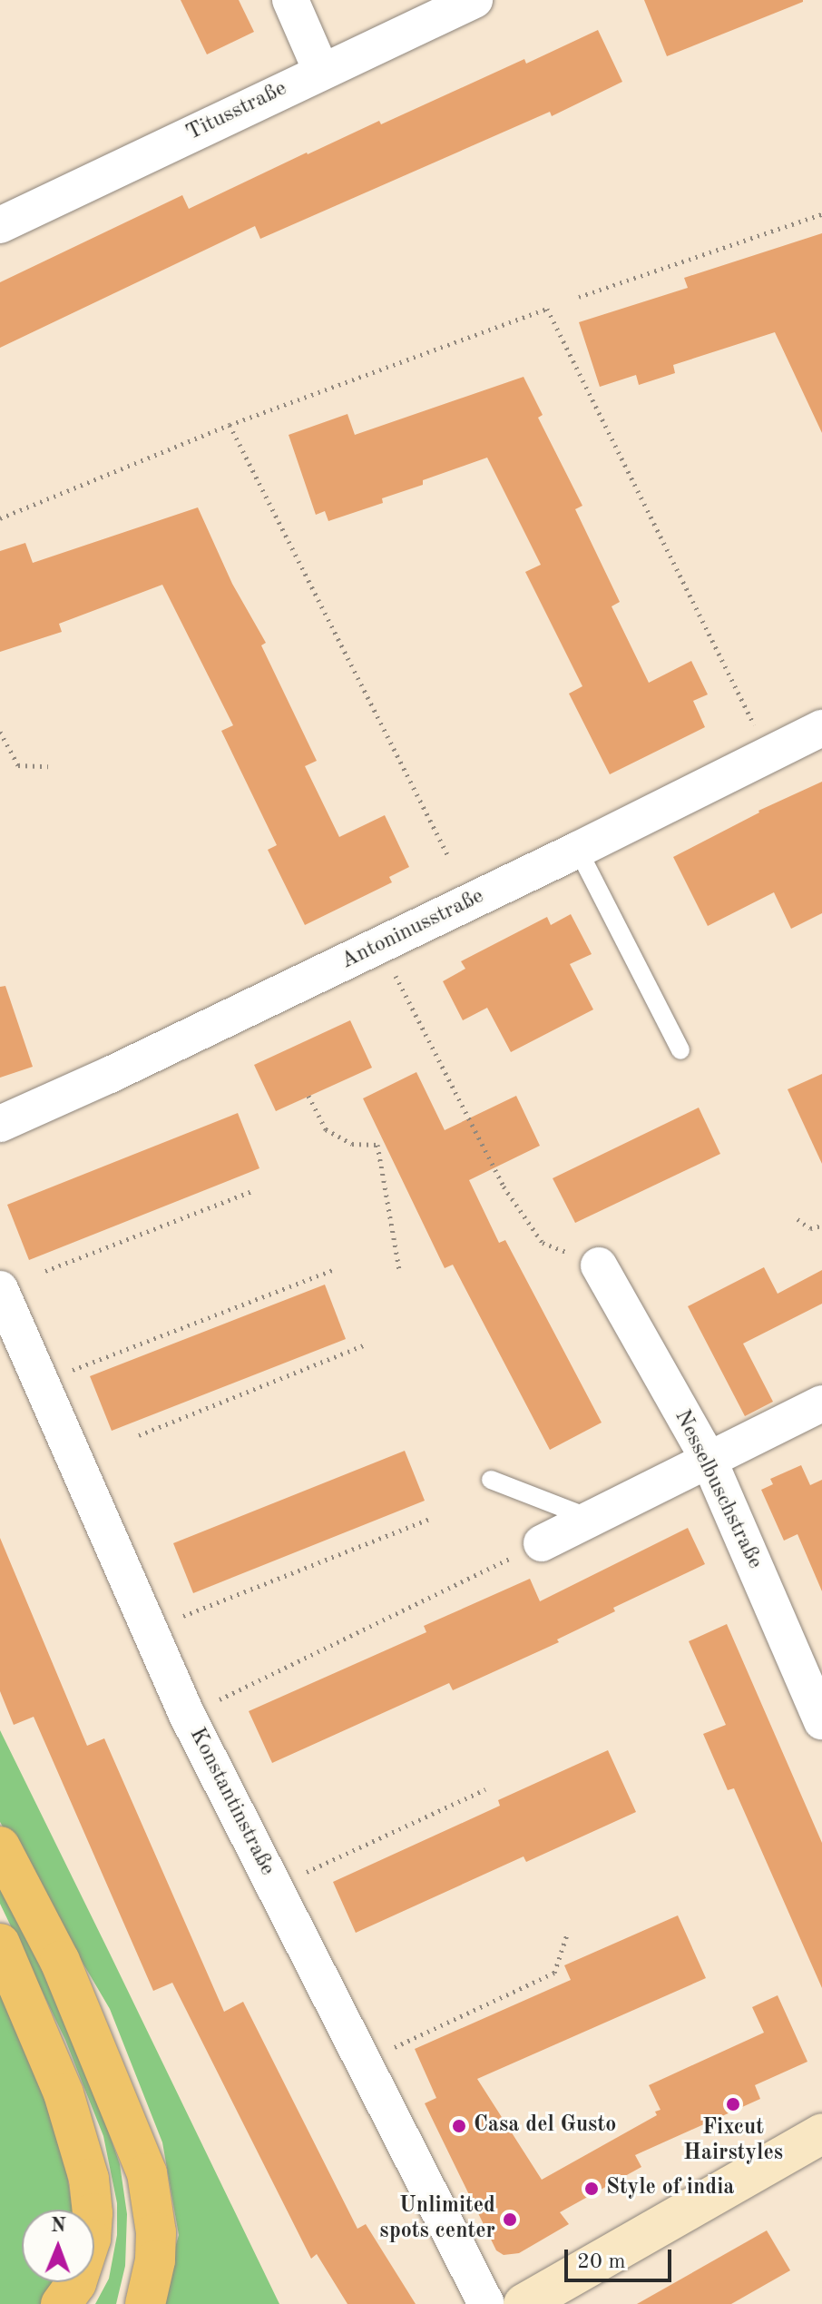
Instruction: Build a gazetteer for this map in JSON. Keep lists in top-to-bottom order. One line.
{"streets":{"street":["Titusstraße","Antoninusstraße","Nesselbuschstraße","Konstantinstraße"]},"places":["Fixcut Hairstyles","Casa del Gusto","Style of india","Unlimited spots center"],"scale_bar":"20 m","north":"top"}
